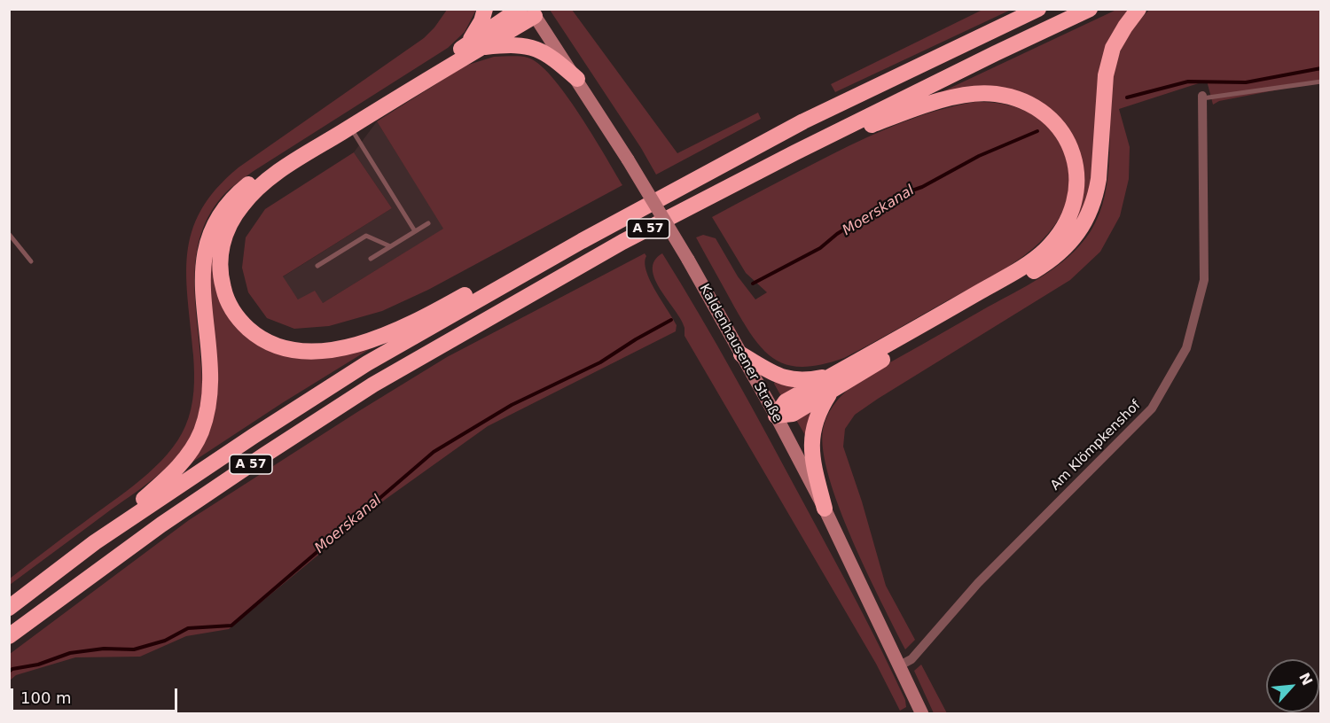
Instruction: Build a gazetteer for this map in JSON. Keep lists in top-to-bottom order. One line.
{"streets":{"highway":["A 57"],"main road":["Kaldenhausener Straße"],"street":["Am Klömpkenshof"]},"crossings":[["Kaldenhausener Straße","Am Klömpkenshof"]],"water":["Moerskanal"],"scale_bar":"100 m","north":"top right"}
